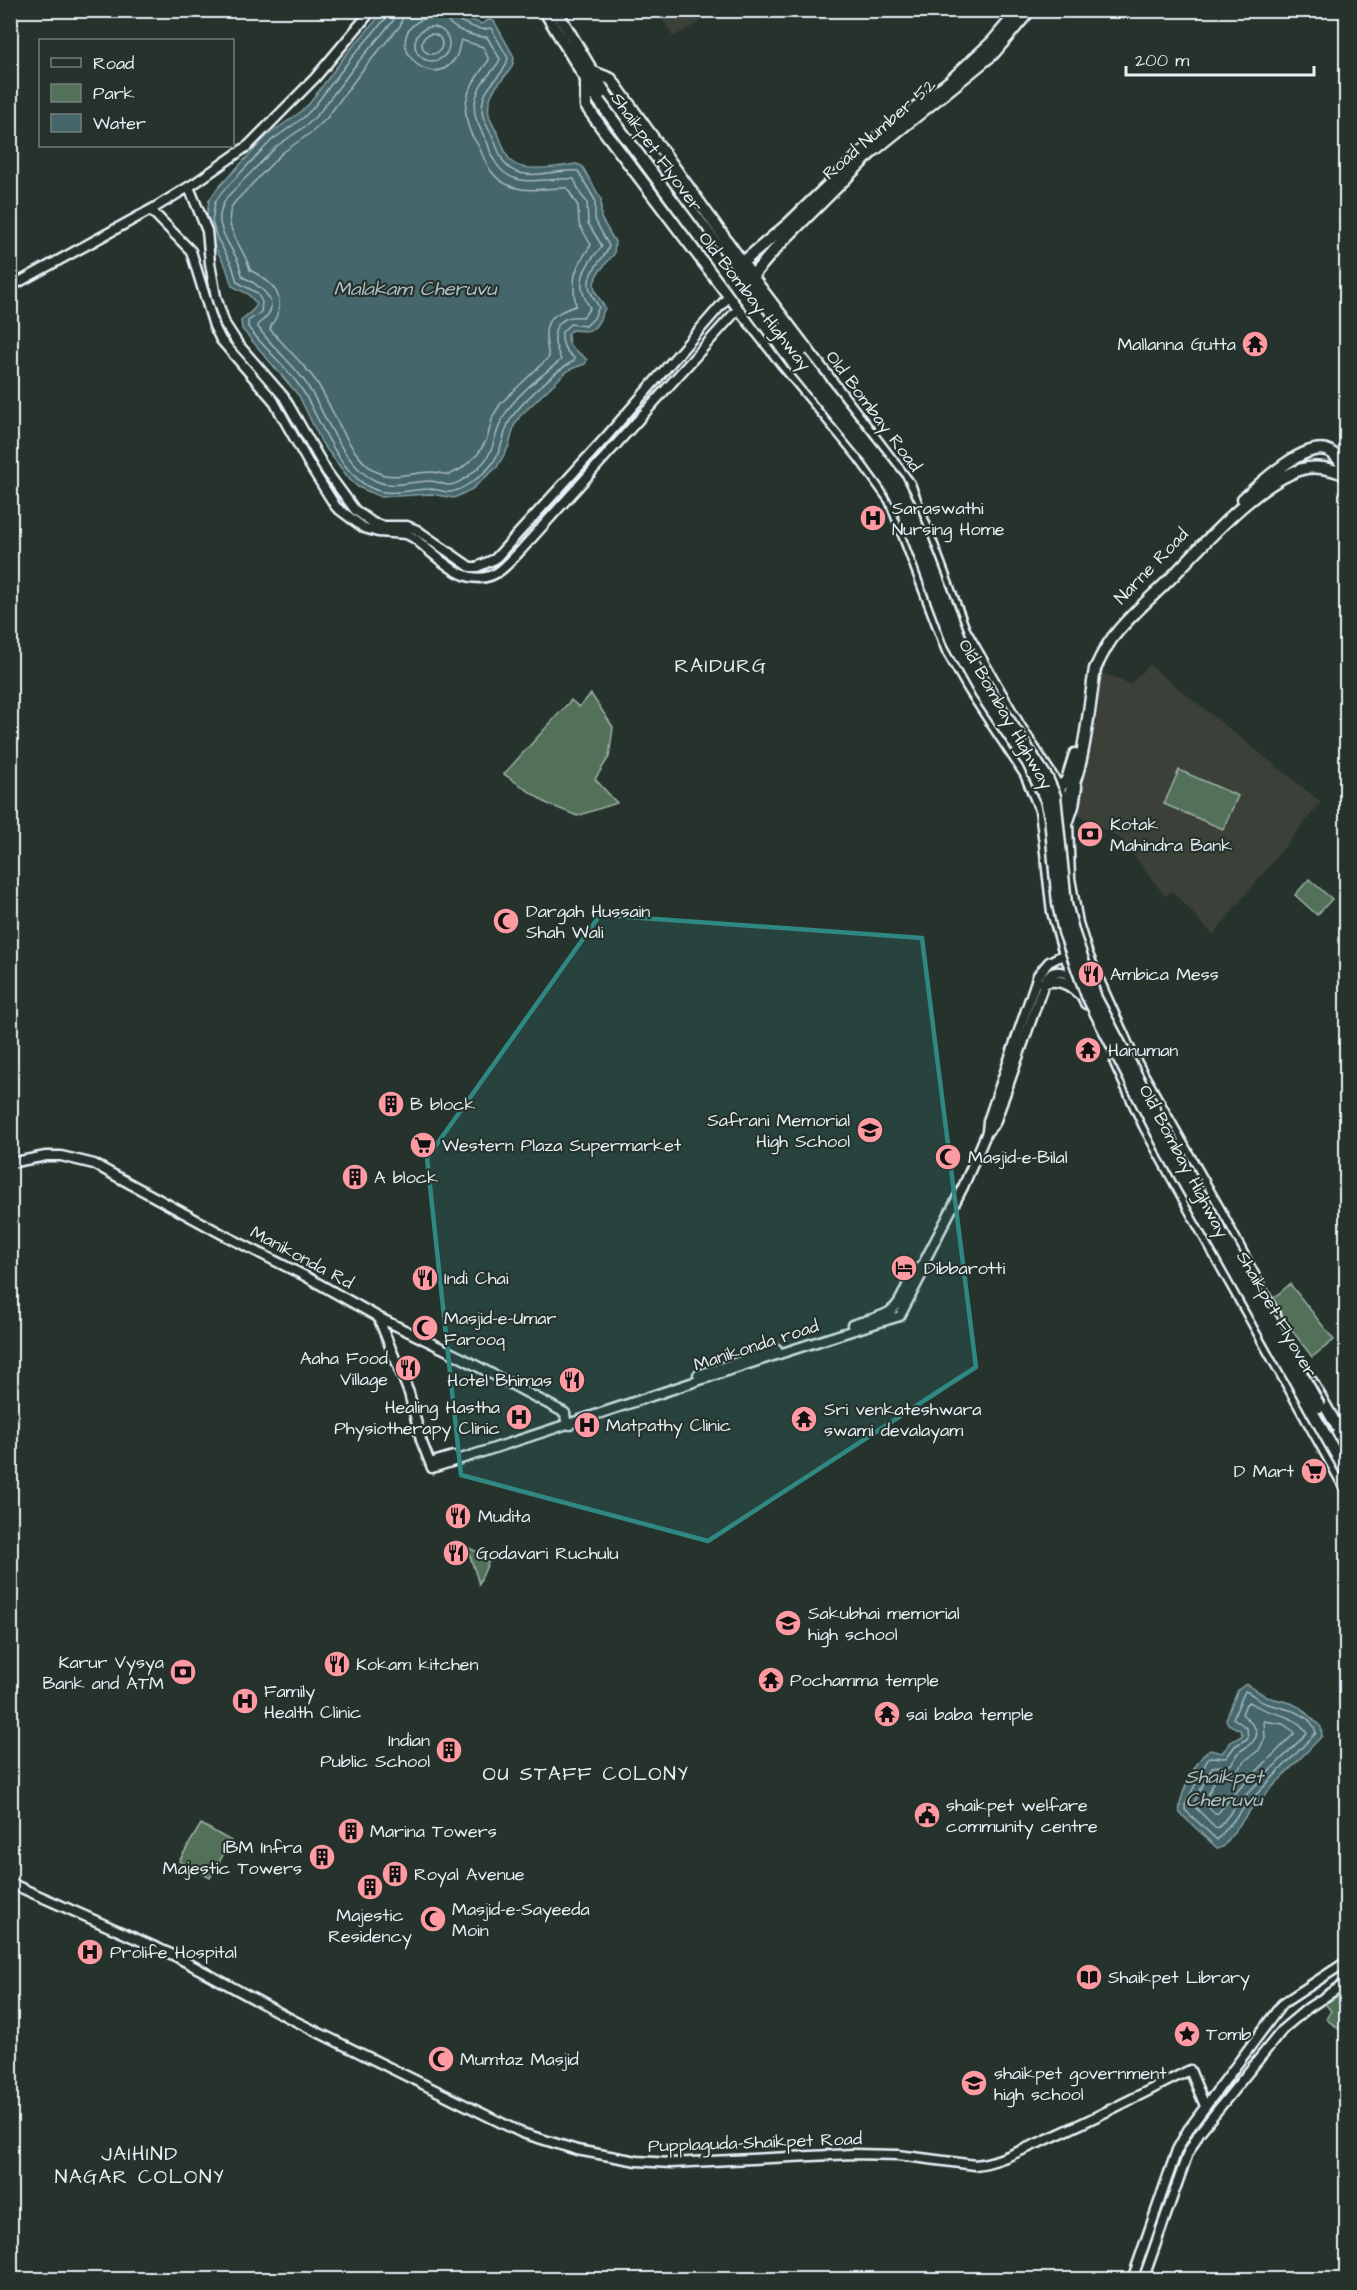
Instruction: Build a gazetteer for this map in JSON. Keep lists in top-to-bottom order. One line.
{"streets":{"main road":["Road Number 52","Shaikpet Flyover","Old Bombay Highway","Old Bombay Road","Narne Road"],"street":["Manikonda Rd","Manikonda road","Pupplaguda-Shaikpet Road"]},"crossings":[["Road Number 52","Old Bombay Road"],["Shaikpet Flyover","Old Bombay Highway"],["Shaikpet Flyover","Old Bombay Road"],["Old Bombay Highway","Old Bombay Road"],["Old Bombay Highway","Manikonda road"],["Old Bombay Road","Narne Road"],["Manikonda Rd","Manikonda road"]],"districts":["RAIDURG","OU STAFF COLONY","JAIHIND NAGAR COLONY"],"water":["Malakam Cheruvu","Shaikpet Cheruvu"],"places":{"temple":["Mallanna Gutta","Hanuman","Sri venkateshwara swami devalayam","Pochamma temple","sai baba temple"],"hospital":["Saraswathi Nursing Home","Healing Hastha Physiotherapy Clinic","Matpathy Clinic","Family Health Clinic","Prolife Hospital"],"bank":["Kotak Mahindra Bank","Karur Vysya Bank and ATM"],"mosque":["Dargah Hussain Shah Wali","Masjid-e-Bilal","Masjid-e-Umar Farooq","Masjid-e-Sayeeda Moin","Mumtaz Masjid"],"restaurant":["Ambica Mess","Indi Chai","Aaha Food Village","Hotel Bhimas","Mudita","Godavari Ruchulu","Kokam kitchen"],"building":["B block","A block","Indian Public School","Marina Towers","IBM Infra Majestic Towers","Royal Avenue","Majestic Residency"],"school or university":["Safrani Memorial High School","Sakubhai memorial high school","shaikpet government high school"],"supermarket":["Western Plaza Supermarket","D Mart"],"hotel":["Dibbarotti"],"public building":["shaikpet welfare community centre"],"library":["Shaikpet Library"],"place":["Tomb"]},"legend":["Road","Park","Water"],"scale_bar":"200 m"}
